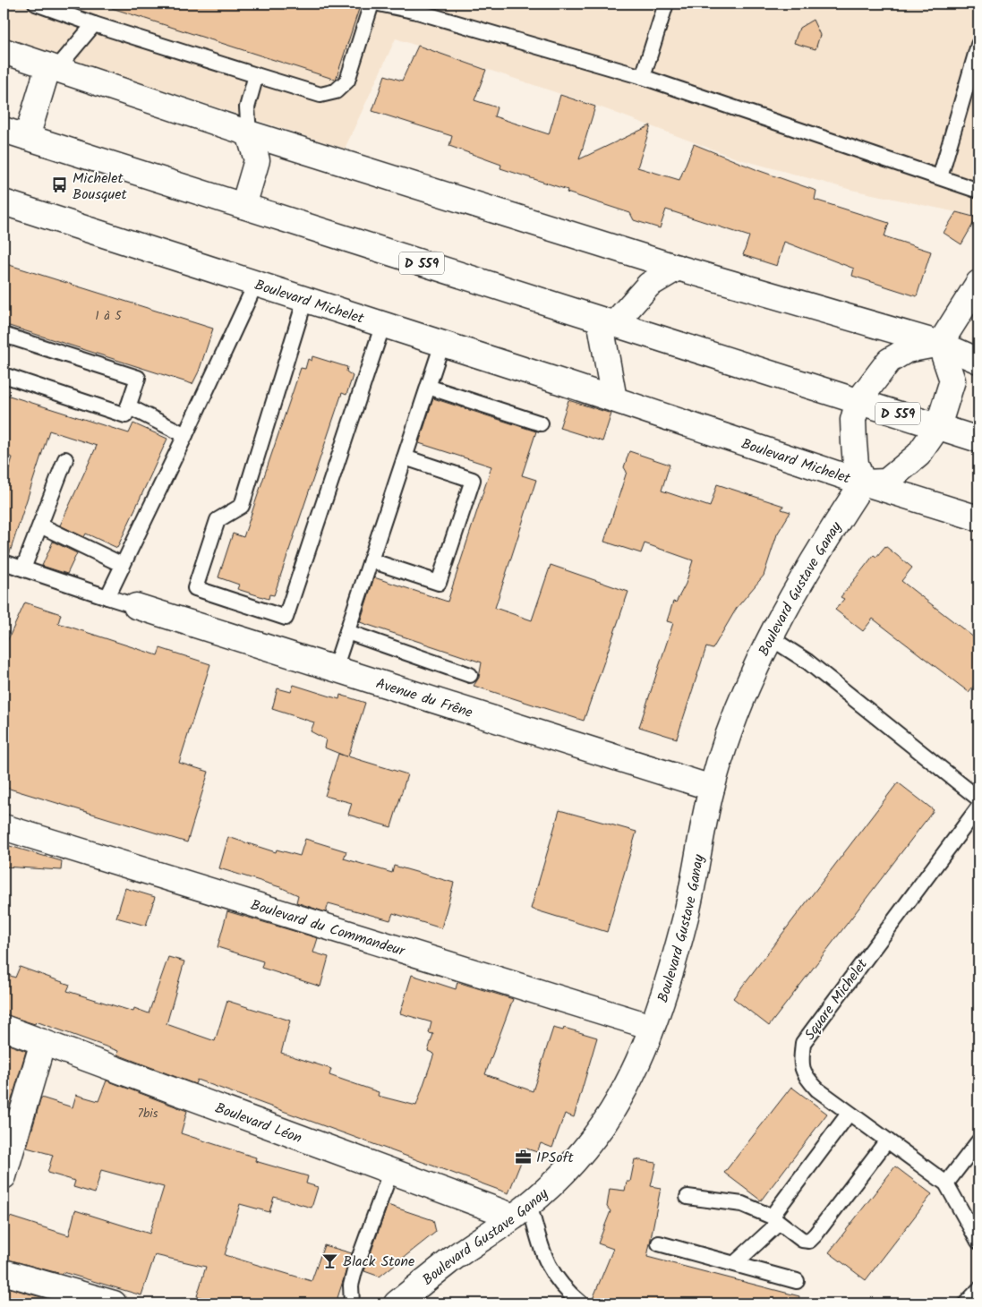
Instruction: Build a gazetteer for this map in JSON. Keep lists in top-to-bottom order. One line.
{"streets":{"street":["D 559","Boulevard Michelet","Boulevard Gustave Ganay","Avenue du Frêne","Boulevard du Commandeur","Boulevard Léon"],"lane":["Square Michelet"]},"crossings":[["Boulevard Michelet","Boulevard Gustave Ganay"],["Boulevard Gustave Ganay","Avenue du Frêne"],["Boulevard Gustave Ganay","Boulevard du Commandeur"],["Boulevard Gustave Ganay","Boulevard Léon"]],"places":{"bus stop":["Michelet Bousquet"],"office":["IPSoft"],"bar":["Black Stone"]},"house_numbers":["1 à 5","7bis"]}
